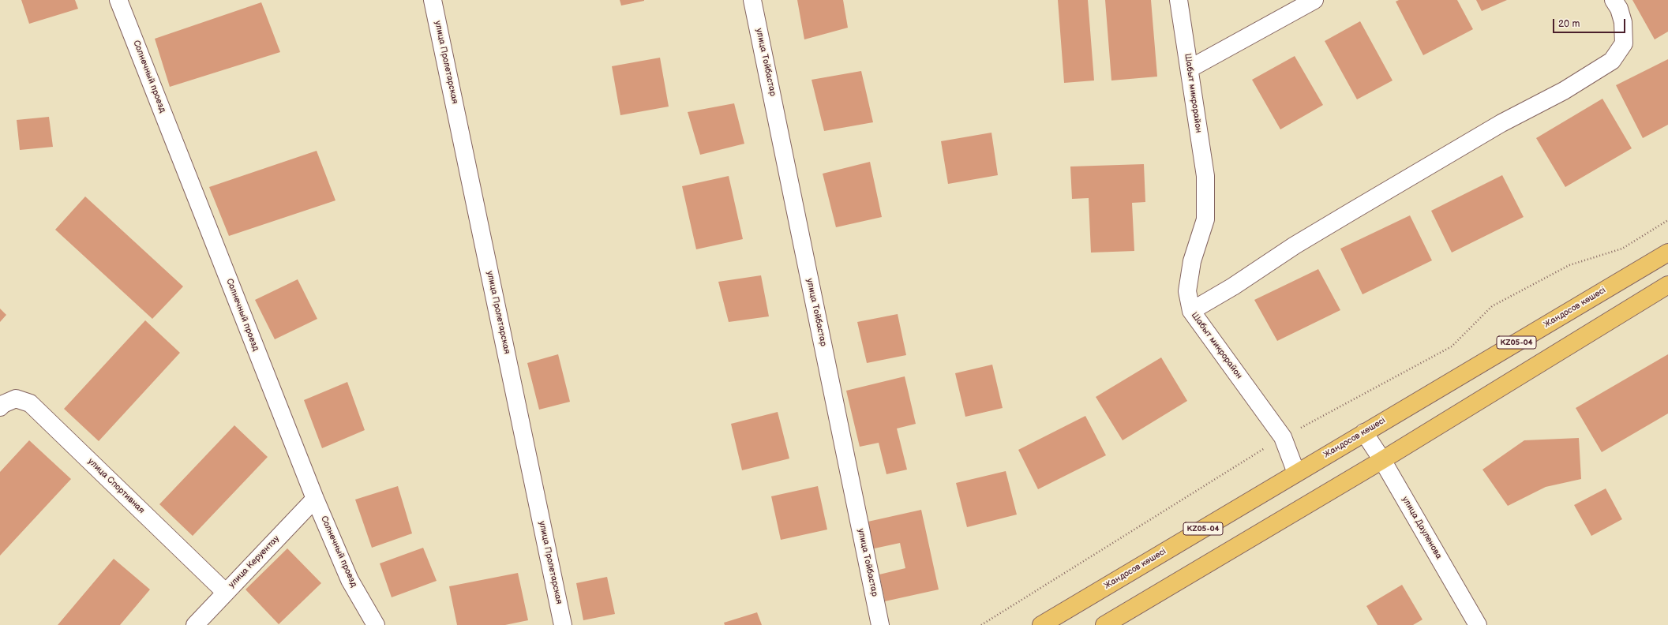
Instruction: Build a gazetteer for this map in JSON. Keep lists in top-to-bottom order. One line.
{"streets":{"main road":["Жандосов көшесі","KZ05-04"],"street":["улица Пролетарская","улица Тойбастар","Солнечный проезд","Шабыт микрорайон","улица Спортивная","улица Дауленова","улица Керуентау"]},"crossings":[["Солнечный проезд","улица Керуентау"],["Шабыт микрорайон","Жандосов көшесі"],["Жандосов көшесі","улица Дауленова"],["улица Спортивная","улица Керуентау"]],"scale_bar":"20 m"}
